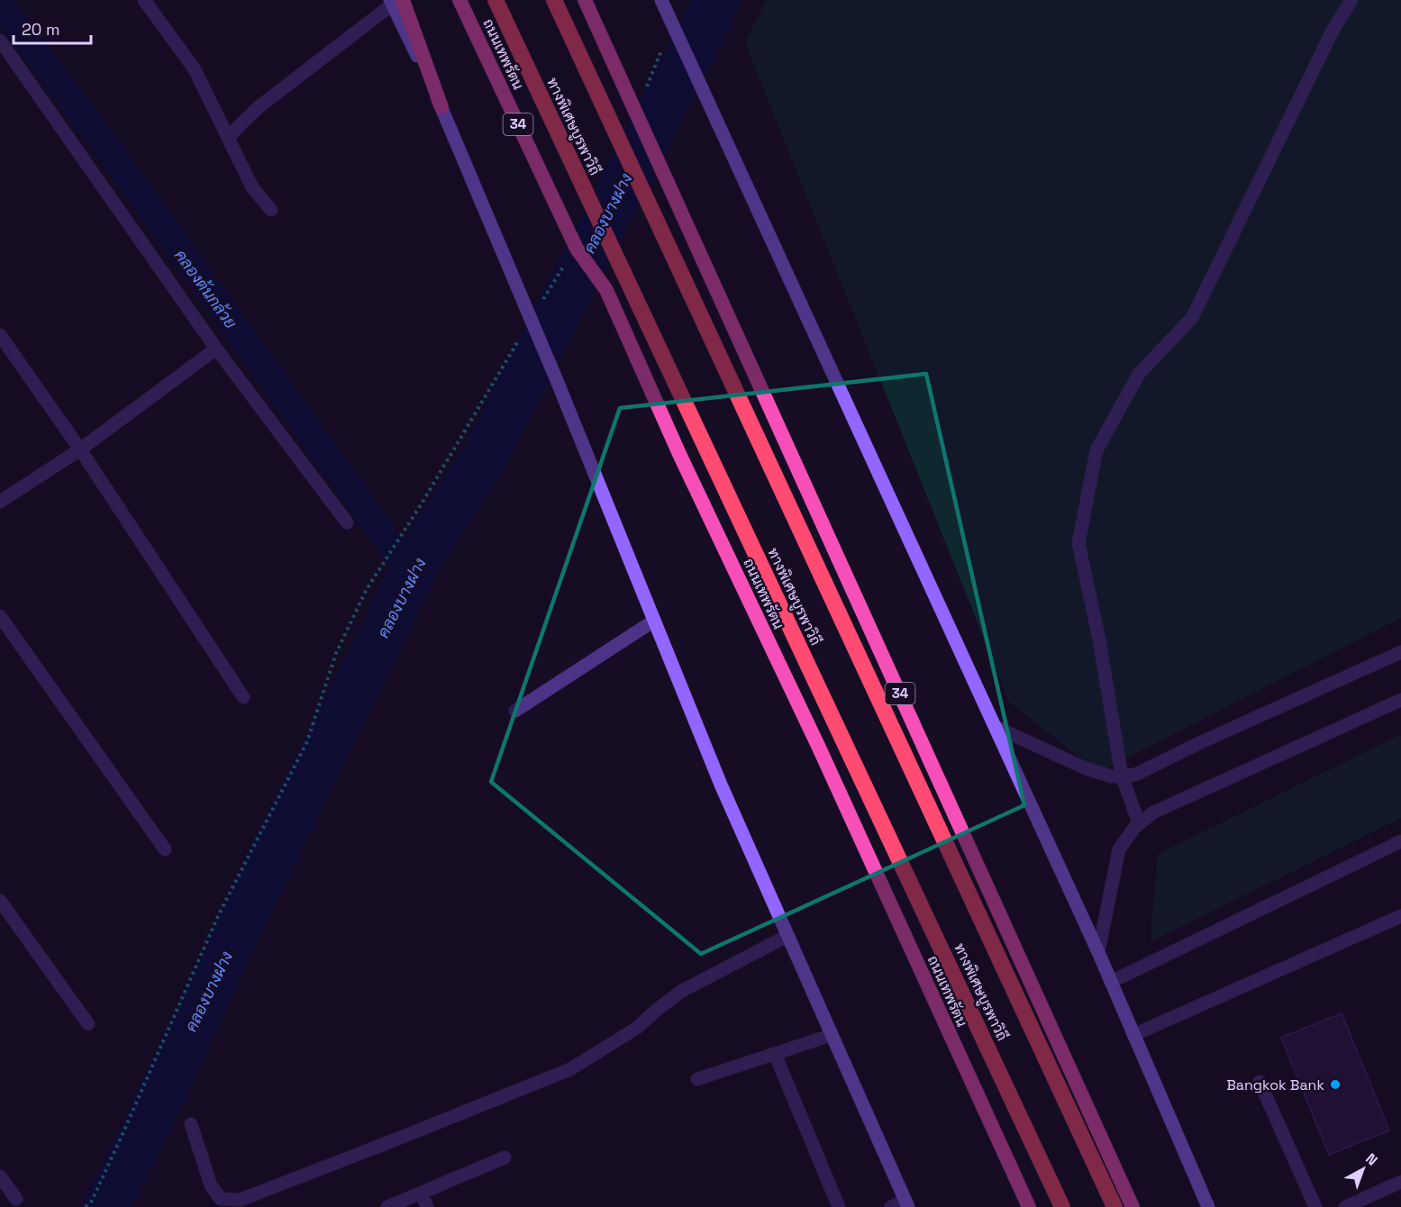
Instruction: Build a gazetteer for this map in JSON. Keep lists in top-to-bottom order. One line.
{"streets":{"highway":["ถนนเทพรัตน","34","ทางพิเศษบูรพาวิถี"]},"water":["คลองบางฝาง","คลองต้นกล้วย"],"places":["Bangkok Bank"],"scale_bar":"20 m","north":"top right"}
